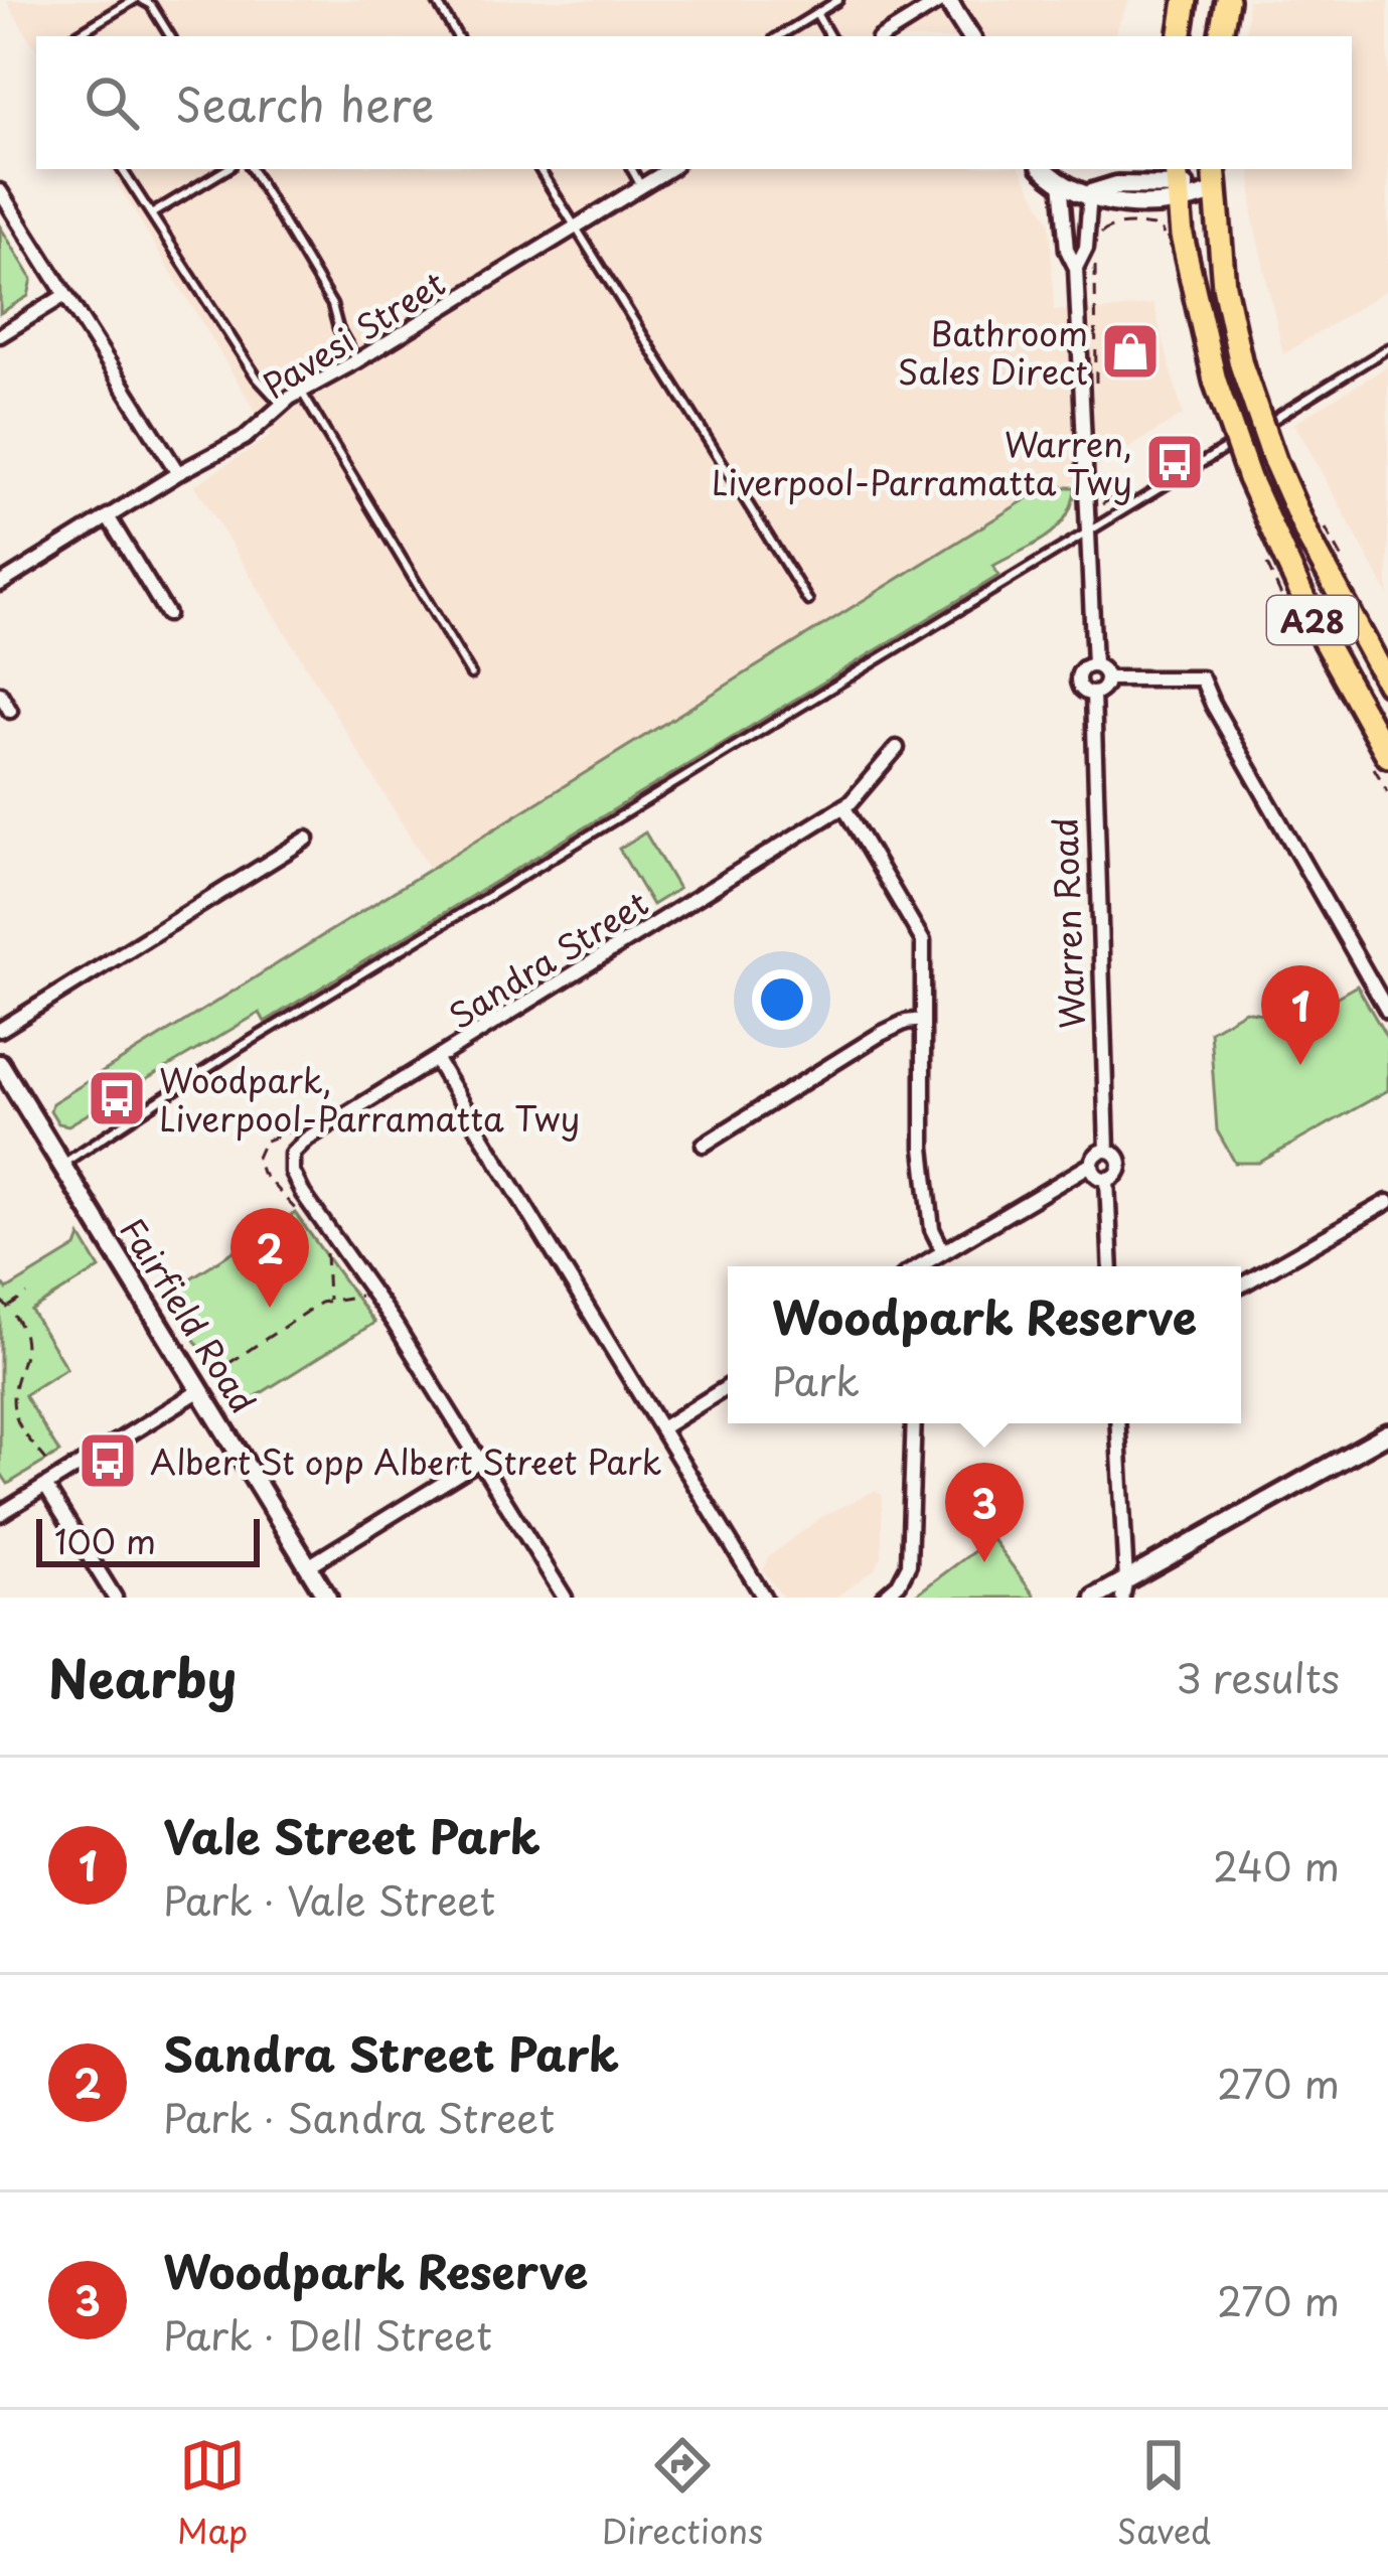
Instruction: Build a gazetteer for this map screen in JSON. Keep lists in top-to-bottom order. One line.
{"streets":{"highway":["A28"],"main road":["Fairfield Road"],"street":["Pavesi Street","Warren Road","Sandra Street"]},"places":{"shop":["Bathroom Sales Direct"],"bus stop":["Warren, Liverpool-Parramatta Twy","Woodpark, Liverpool-Parramatta Twy","Albert St opp Albert Street Park"]},"scale_bar":"100 m","page":{"search":"Search here","pins":["1","2","3"],"popup":["Woodpark Reserve","Park"],"scale":"100 m","heading":["Nearby","3 results"],"list":[{"mark":"1","name":"Vale Street Park","note":"Park · Vale Street","value":"240 m"},{"mark":"2","name":"Sandra Street Park","note":"Park · Sandra Street","value":"270 m"},{"mark":"3","name":"Woodpark Reserve","note":"Park · Dell Street","value":"270 m"}],"nav":["Map","Directions","Saved"]}}
